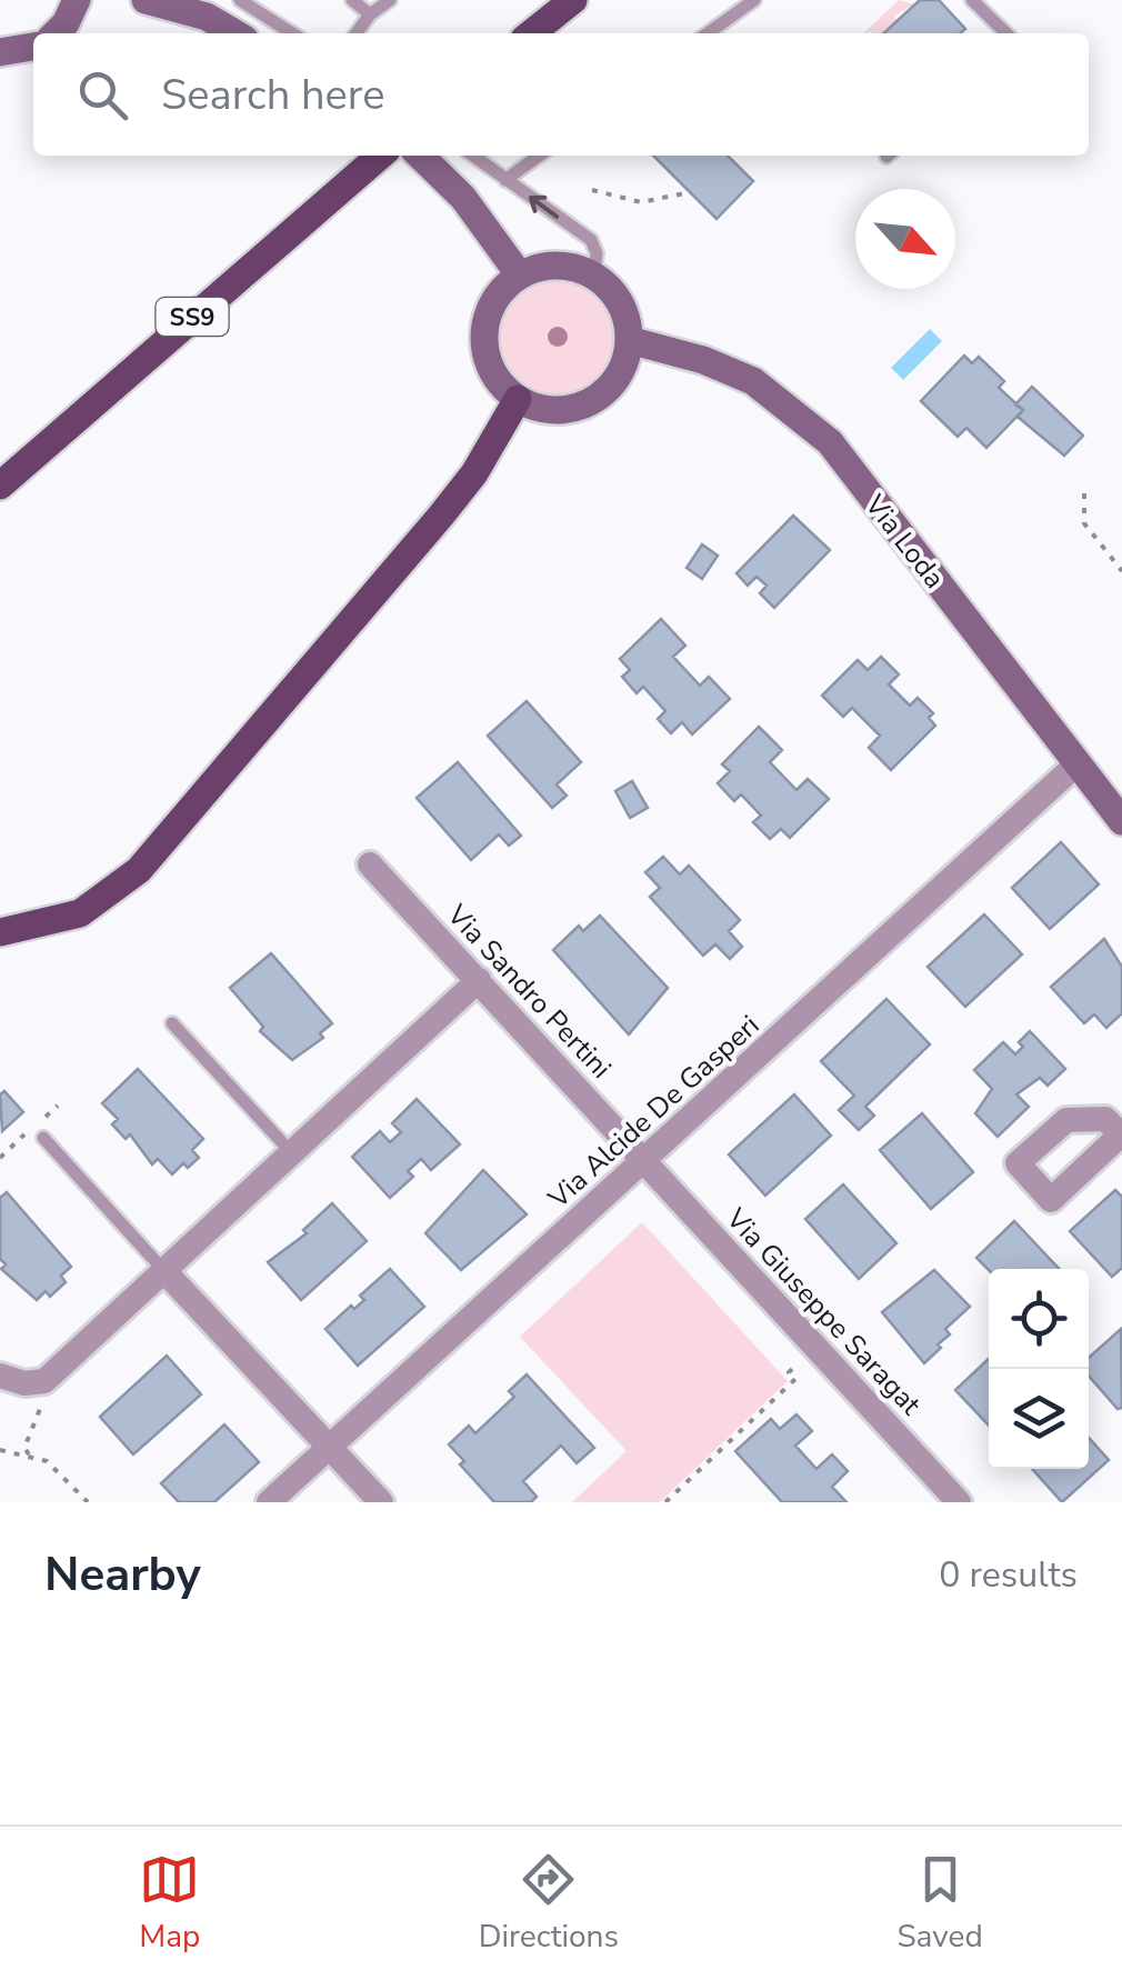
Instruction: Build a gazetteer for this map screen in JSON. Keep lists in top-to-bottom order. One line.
{"streets":{"main road":["SS9","Via Loda"],"street":["Via Sandro Pertini","Via Alcide De Gasperi","Via Giuseppe Saragat"]},"crossings":[["Via Loda","Via Alcide De Gasperi"],["Via Sandro Pertini","Via Alcide De Gasperi"],["Via Sandro Pertini","Via Giuseppe Saragat"],["Via Alcide De Gasperi","Via Giuseppe Saragat"]],"north":"bottom right","page":{"search":"Search here","heading":["Nearby","0 results"],"nav":["Map","Directions","Saved"]}}
